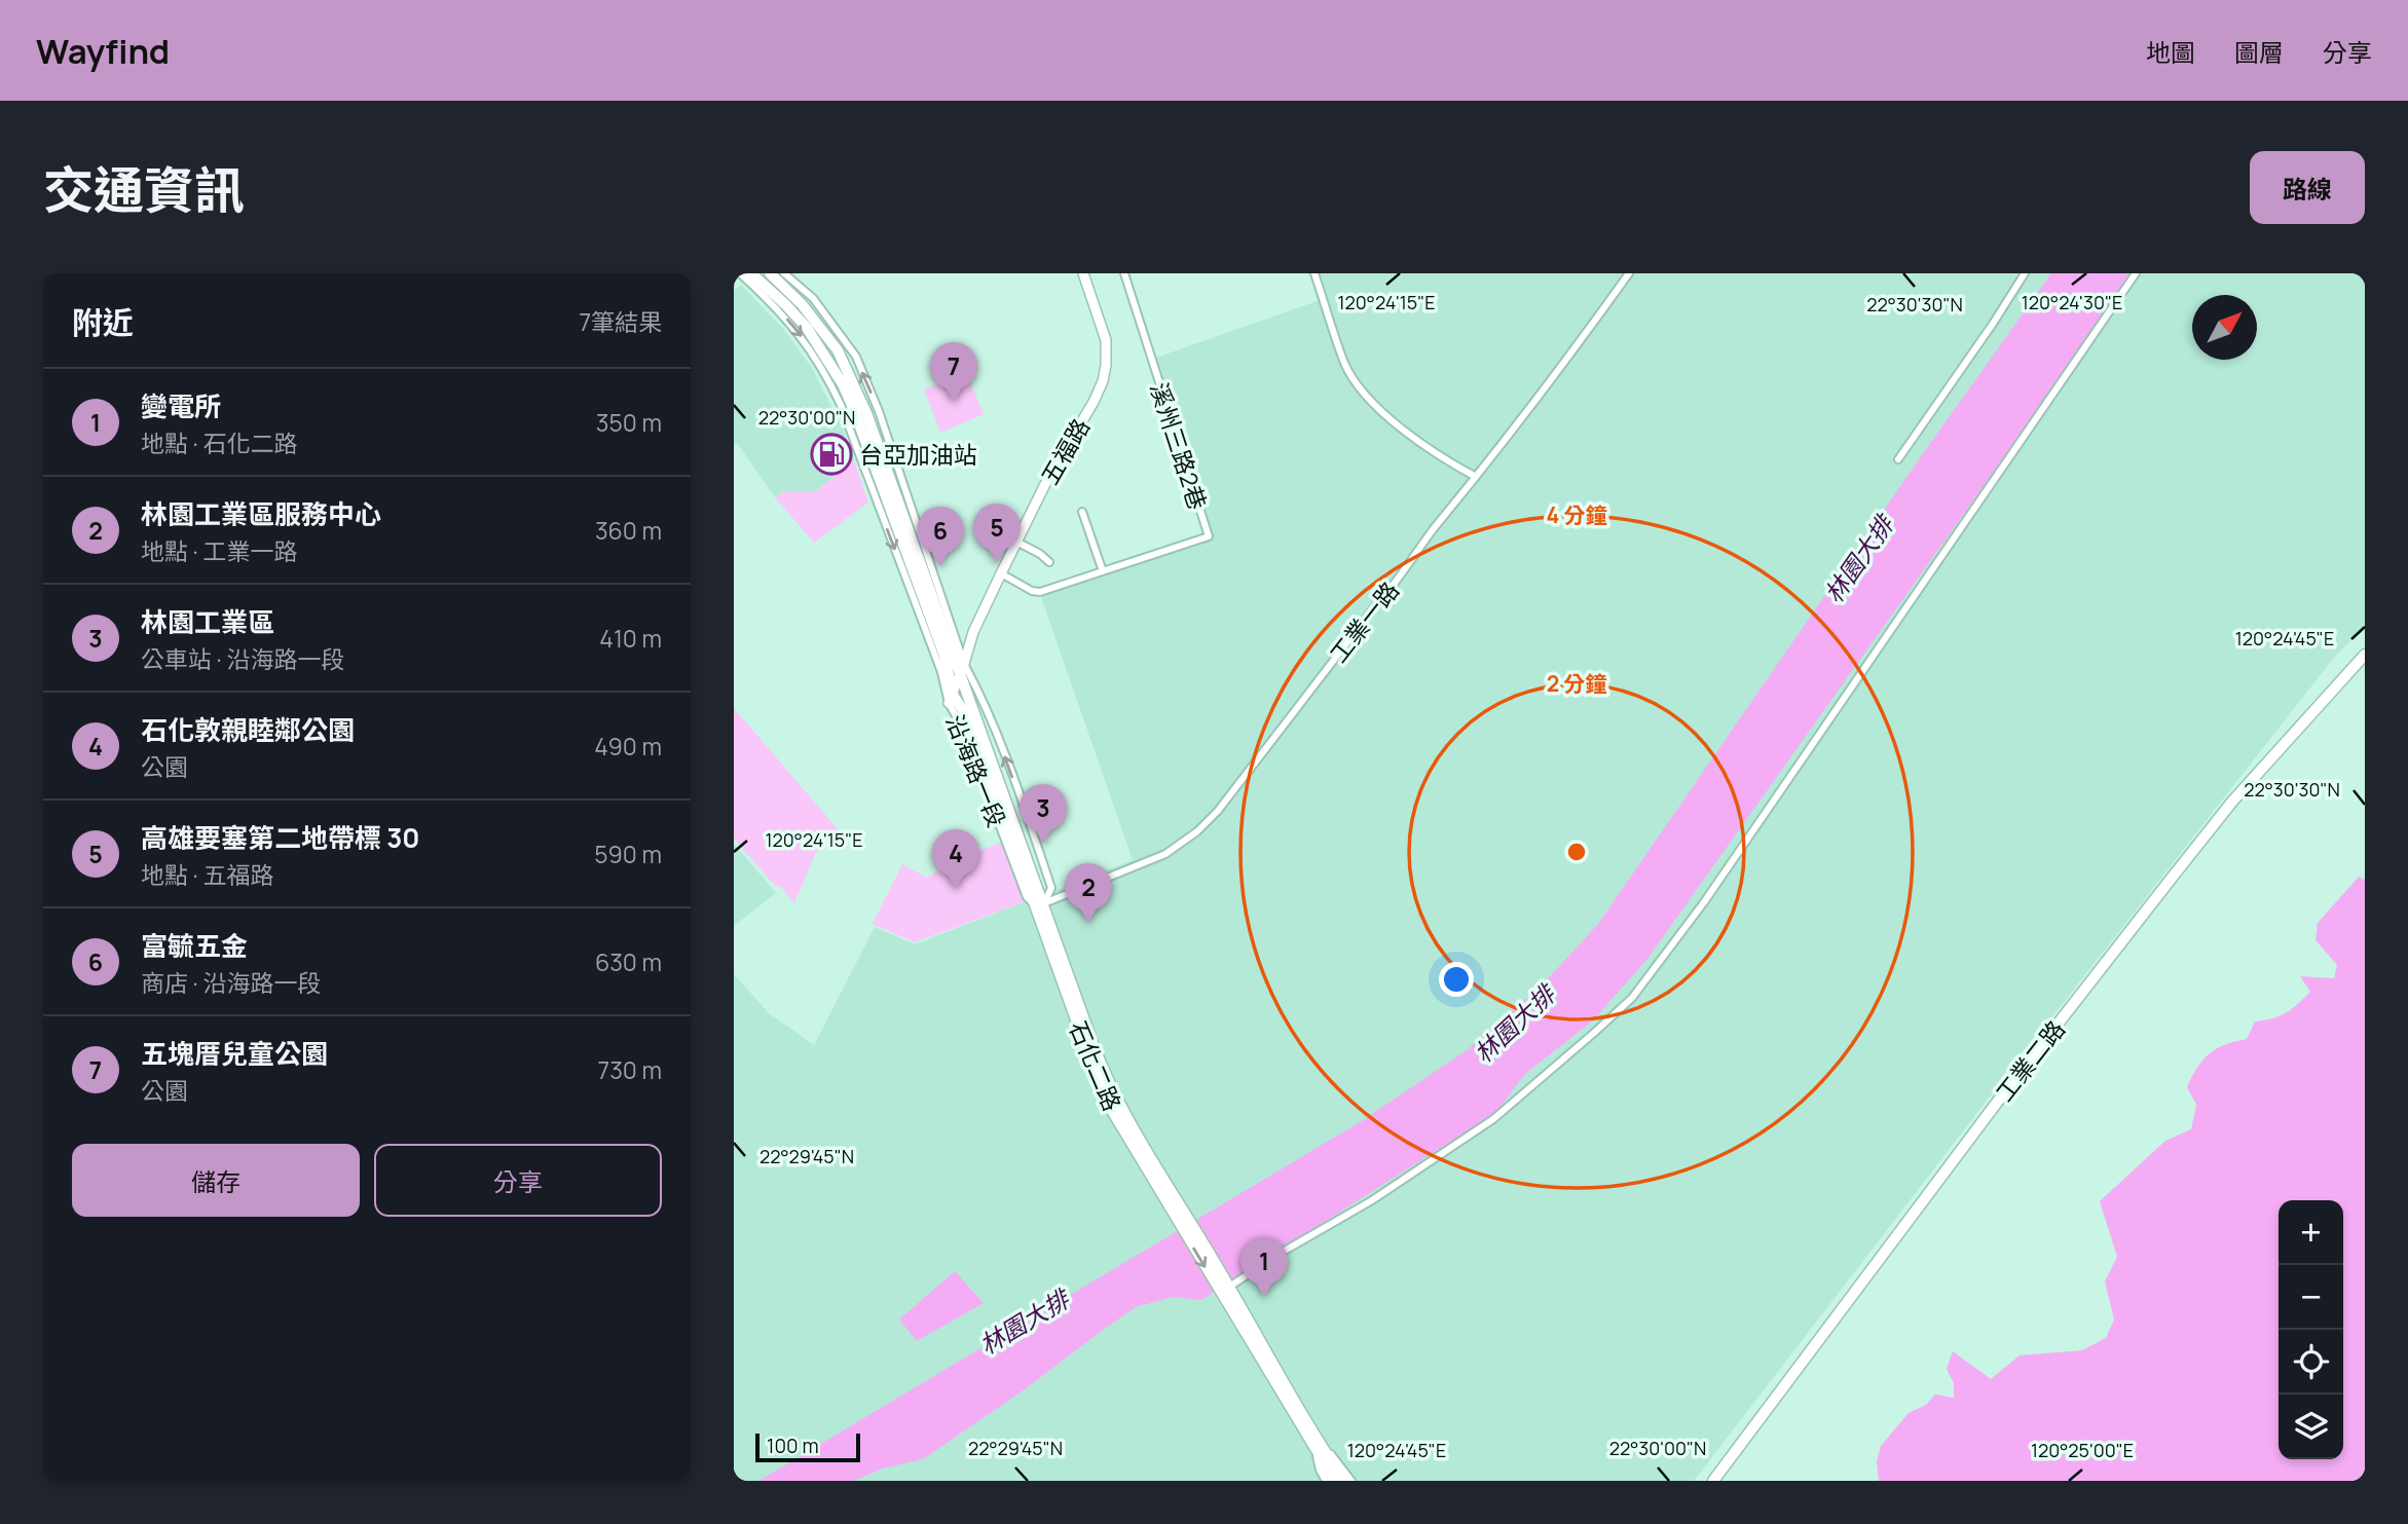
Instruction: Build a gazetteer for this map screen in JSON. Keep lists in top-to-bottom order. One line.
{"streets":{"main road":["沿海路一段","工業二路","石化二路"],"street":["溪州三路2巷","五福路","工業一路"]},"crossings":[["五福路","沿海路一段"],["工業一路","沿海路一段"],["工業一路","石化二路"],["沿海路一段","石化二路"]],"water":["林園大排"],"places":{"fuel station":["台亞加油站"]},"scale_bar":"100 m","north":"top right","page":{"header":"Wayfind","nav":["地圖","圖層","分享"],"title":"交通資訊","buttons":["路線",["儲存","分享"]],"heading":["附近","7筆結果"],"pins":["7","5","6","3","4","2","1"],"list":[{"mark":"1","name":"變電所","note":"地點 · 石化二路","value":"350 m"},{"mark":"2","name":"林園工業區服務中心","note":"地點 · 工業一路","value":"360 m"},{"mark":"3","name":"林園工業區","note":"公車站 · 沿海路一段","value":"410 m"},{"mark":"4","name":"石化敦親睦鄰公園","note":"公園","value":"490 m"},{"mark":"5","name":"高雄要塞第二地帶標 30","note":"地點 · 五福路","value":"590 m"},{"mark":"6","name":"富毓五金","note":"商店 · 沿海路一段","value":"630 m"},{"mark":"7","name":"五塊厝兒童公園","note":"公園","value":"730 m"}],"map_buttons":["+","−"],"scale":"100 m"},"coordinates":["120°24'15\"E","120°24'30\"E","22°30'30\"N","22°30'00\"N","120°24'45\"E","22°29'45\"N","120°25'00\"E"],"rings":["4 分鐘","2 分鐘"]}
